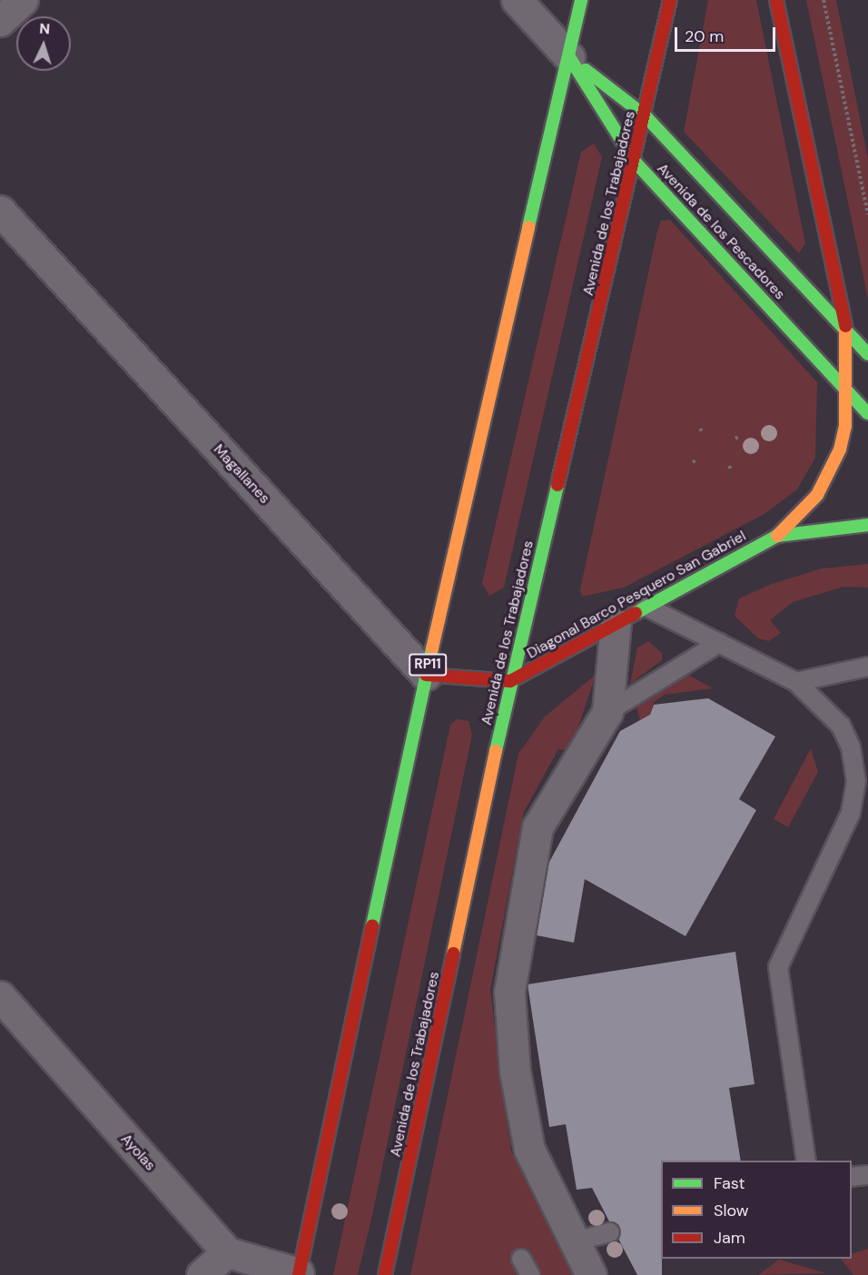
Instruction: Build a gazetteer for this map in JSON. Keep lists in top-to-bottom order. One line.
{"streets":{"main road":["Avenida de los Trabajadores","Avenida de los Pescadores","Diagonal Barco Pesquero San Gabriel","RP11"],"street":["Magallanes","Ayolas"]},"crossings":[["Avenida de los Trabajadores","Avenida de los Pescadores"],["Avenida de los Trabajadores","Diagonal Barco Pesquero San Gabriel"],["Avenida de los Pescadores","Diagonal Barco Pesquero San Gabriel"],["Avenida de los Pescadores","RP11"],["Magallanes","RP11"]],"legend":["Fast","Slow","Jam"],"scale_bar":"20 m","north":"top"}
